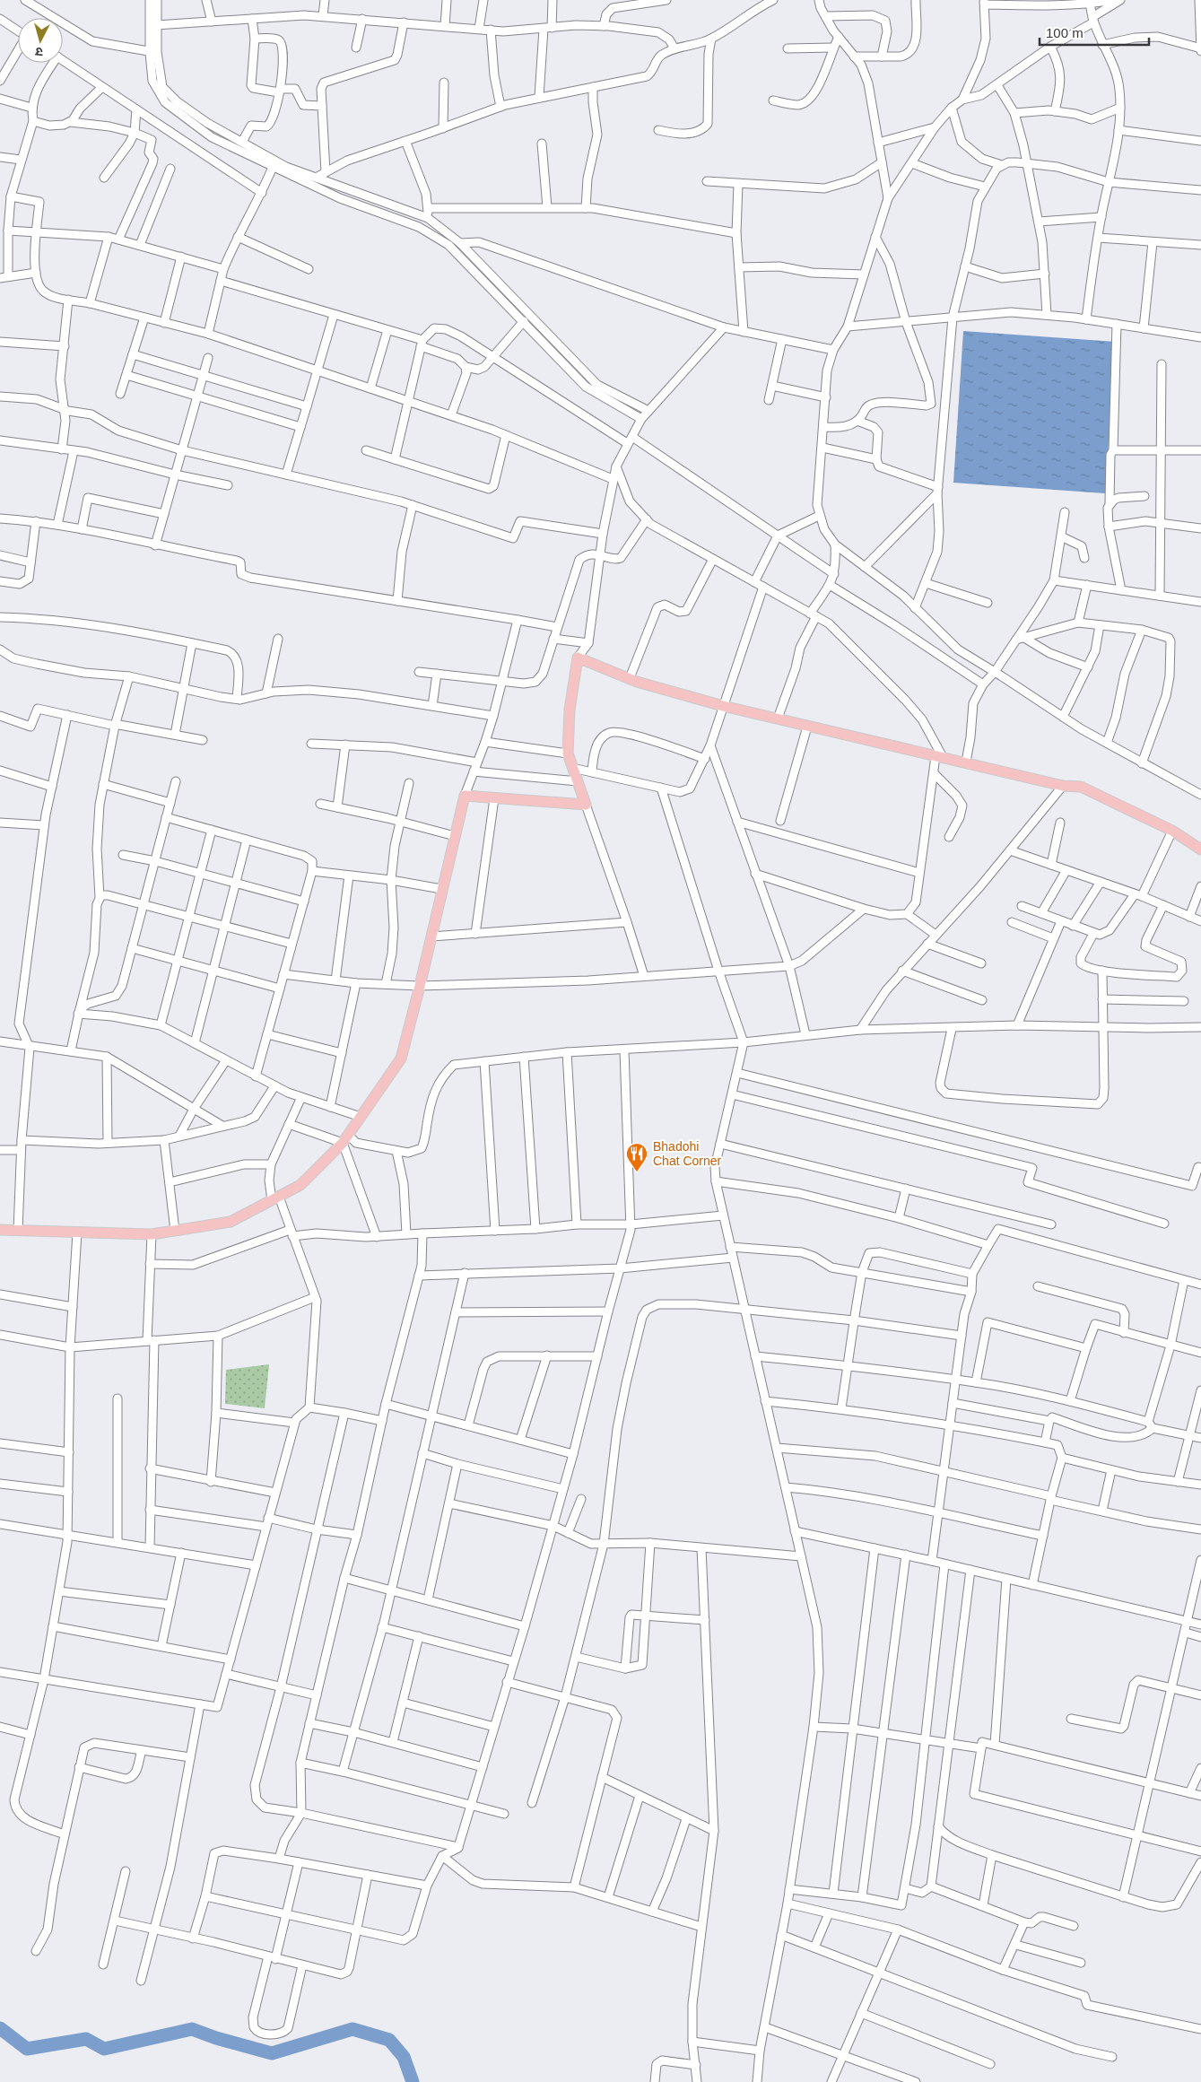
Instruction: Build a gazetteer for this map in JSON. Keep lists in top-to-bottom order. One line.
{"places":{"restaurant":["Bhadohi Chat Corner"]},"scale_bar":"100 m","north":"bottom"}
